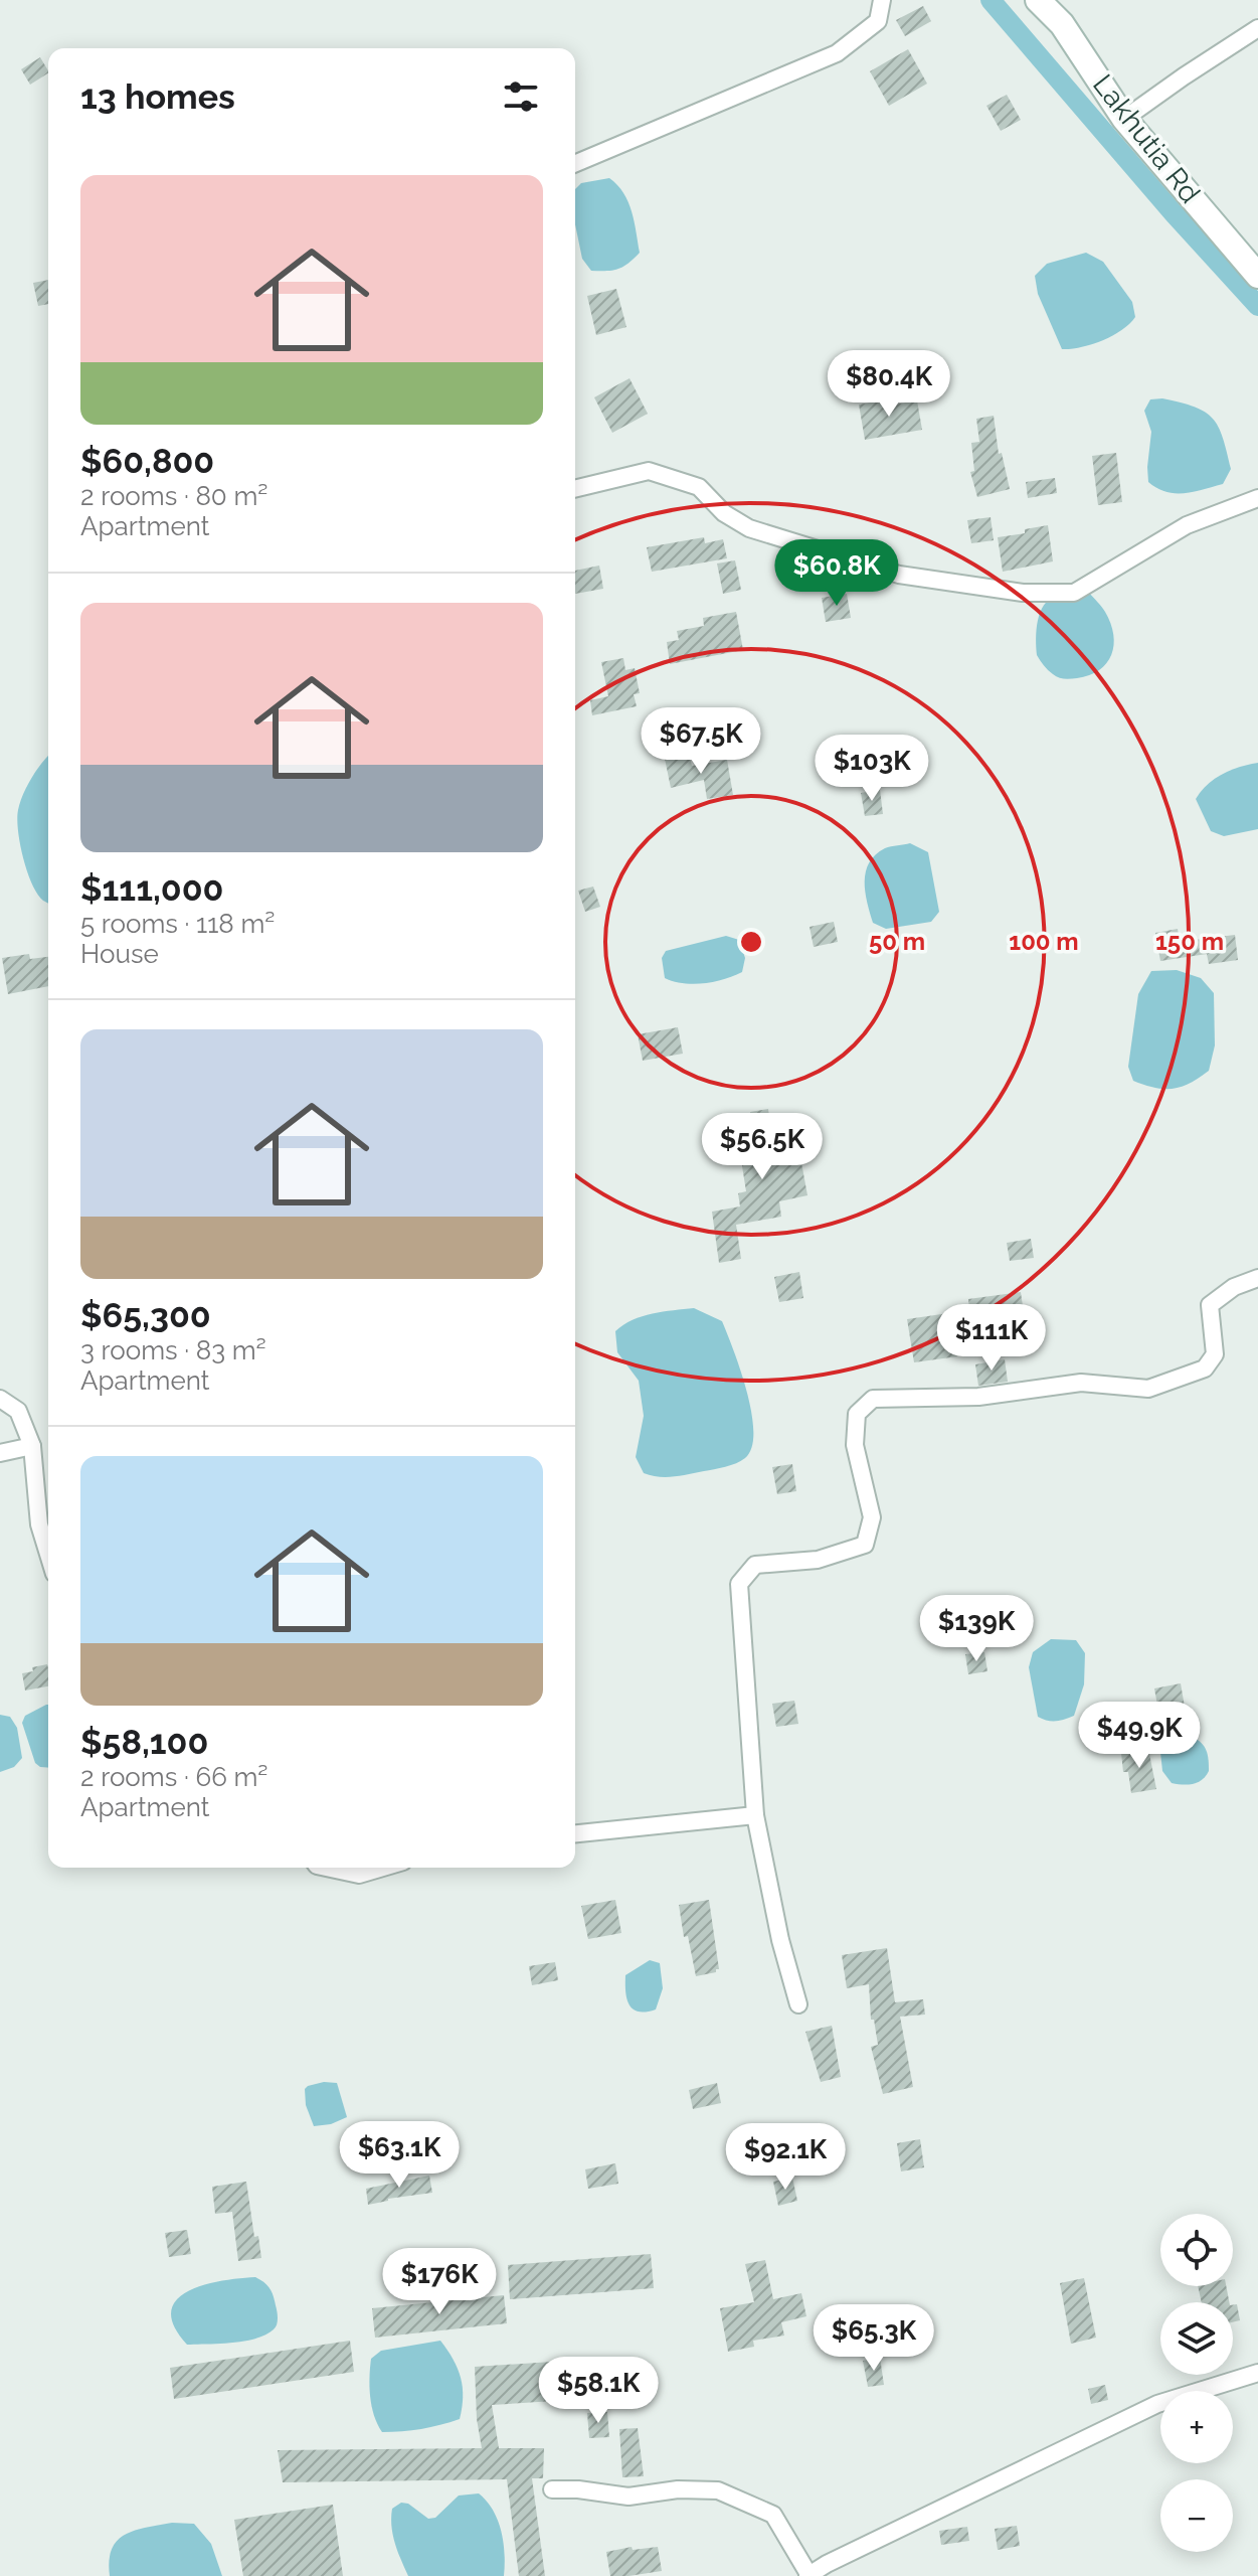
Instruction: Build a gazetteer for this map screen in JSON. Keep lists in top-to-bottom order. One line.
{"streets":{"street":["Lakhutia Rd"]},"page":{"heading":"13 homes","list":[{"name":"$60,800","note":"2 rooms · 80 m² · Apartment"},{"name":"$111,000","note":"5 rooms · 118 m² · House"},{"name":"$65,300","note":"3 rooms · 83 m² · Apartment"},{"name":"$58,100","note":"2 rooms · 66 m² · Apartment"}],"price":["$80.4K","$60.8K","$67.5K","$103K","$56.5K","$111K","$139K","$49.9K","$63.1K","$92.1K","$176K","$65.3K","$58.1K"],"map_buttons":["+","−"]},"rings":["50 m","100 m","150 m"]}
